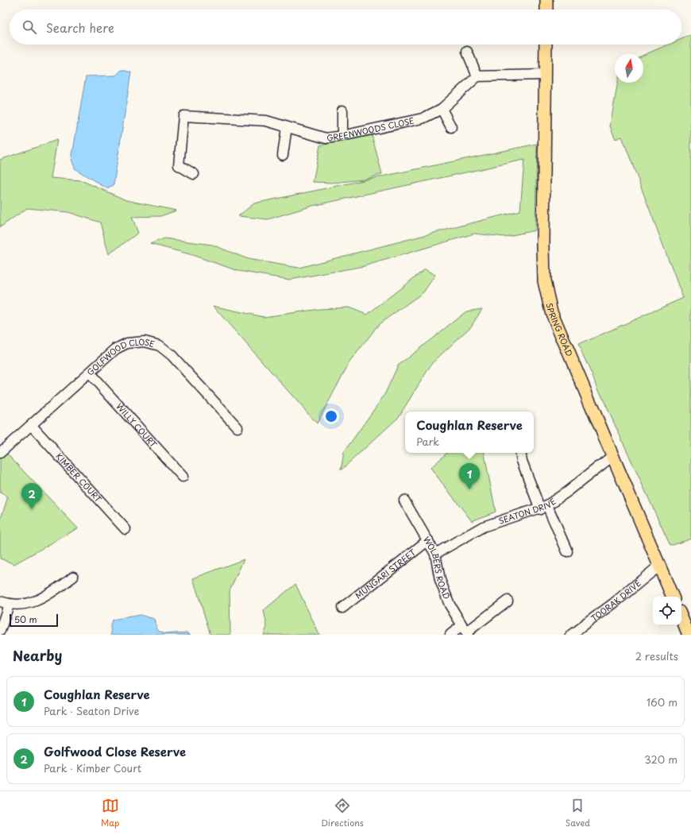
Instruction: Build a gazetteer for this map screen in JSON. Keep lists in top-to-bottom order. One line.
{"streets":{"main road":["SPRING ROAD"],"street":["GREENWOODS CLOSE","GOLFWOOD CLOSE","WILLY COURT","KIMBER COURT","SEATON DRIVE","WOLBERS ROAD","MUNGARI STREET","TOORAK DRIVE"]},"crossings":[["SPRING ROAD","SEATON DRIVE"],["SPRING ROAD","TOORAK DRIVE"],["GOLFWOOD CLOSE","WILLY COURT"],["GOLFWOOD CLOSE","KIMBER COURT"],["SEATON DRIVE","WOLBERS ROAD"],["WOLBERS ROAD","MUNGARI STREET"]],"scale_bar":"50 m","north":"top","page":{"search":"Search here","popup":["Coughlan Reserve","Park"],"pins":["1","2"],"scale":"50 m","heading":["Nearby","2 results"],"list":[{"mark":"1","name":"Coughlan Reserve","note":"Park · Seaton Drive","value":"160 m"},{"mark":"2","name":"Golfwood Close Reserve","note":"Park · Kimber Court","value":"320 m"}],"nav":["Map","Directions","Saved"]}}
